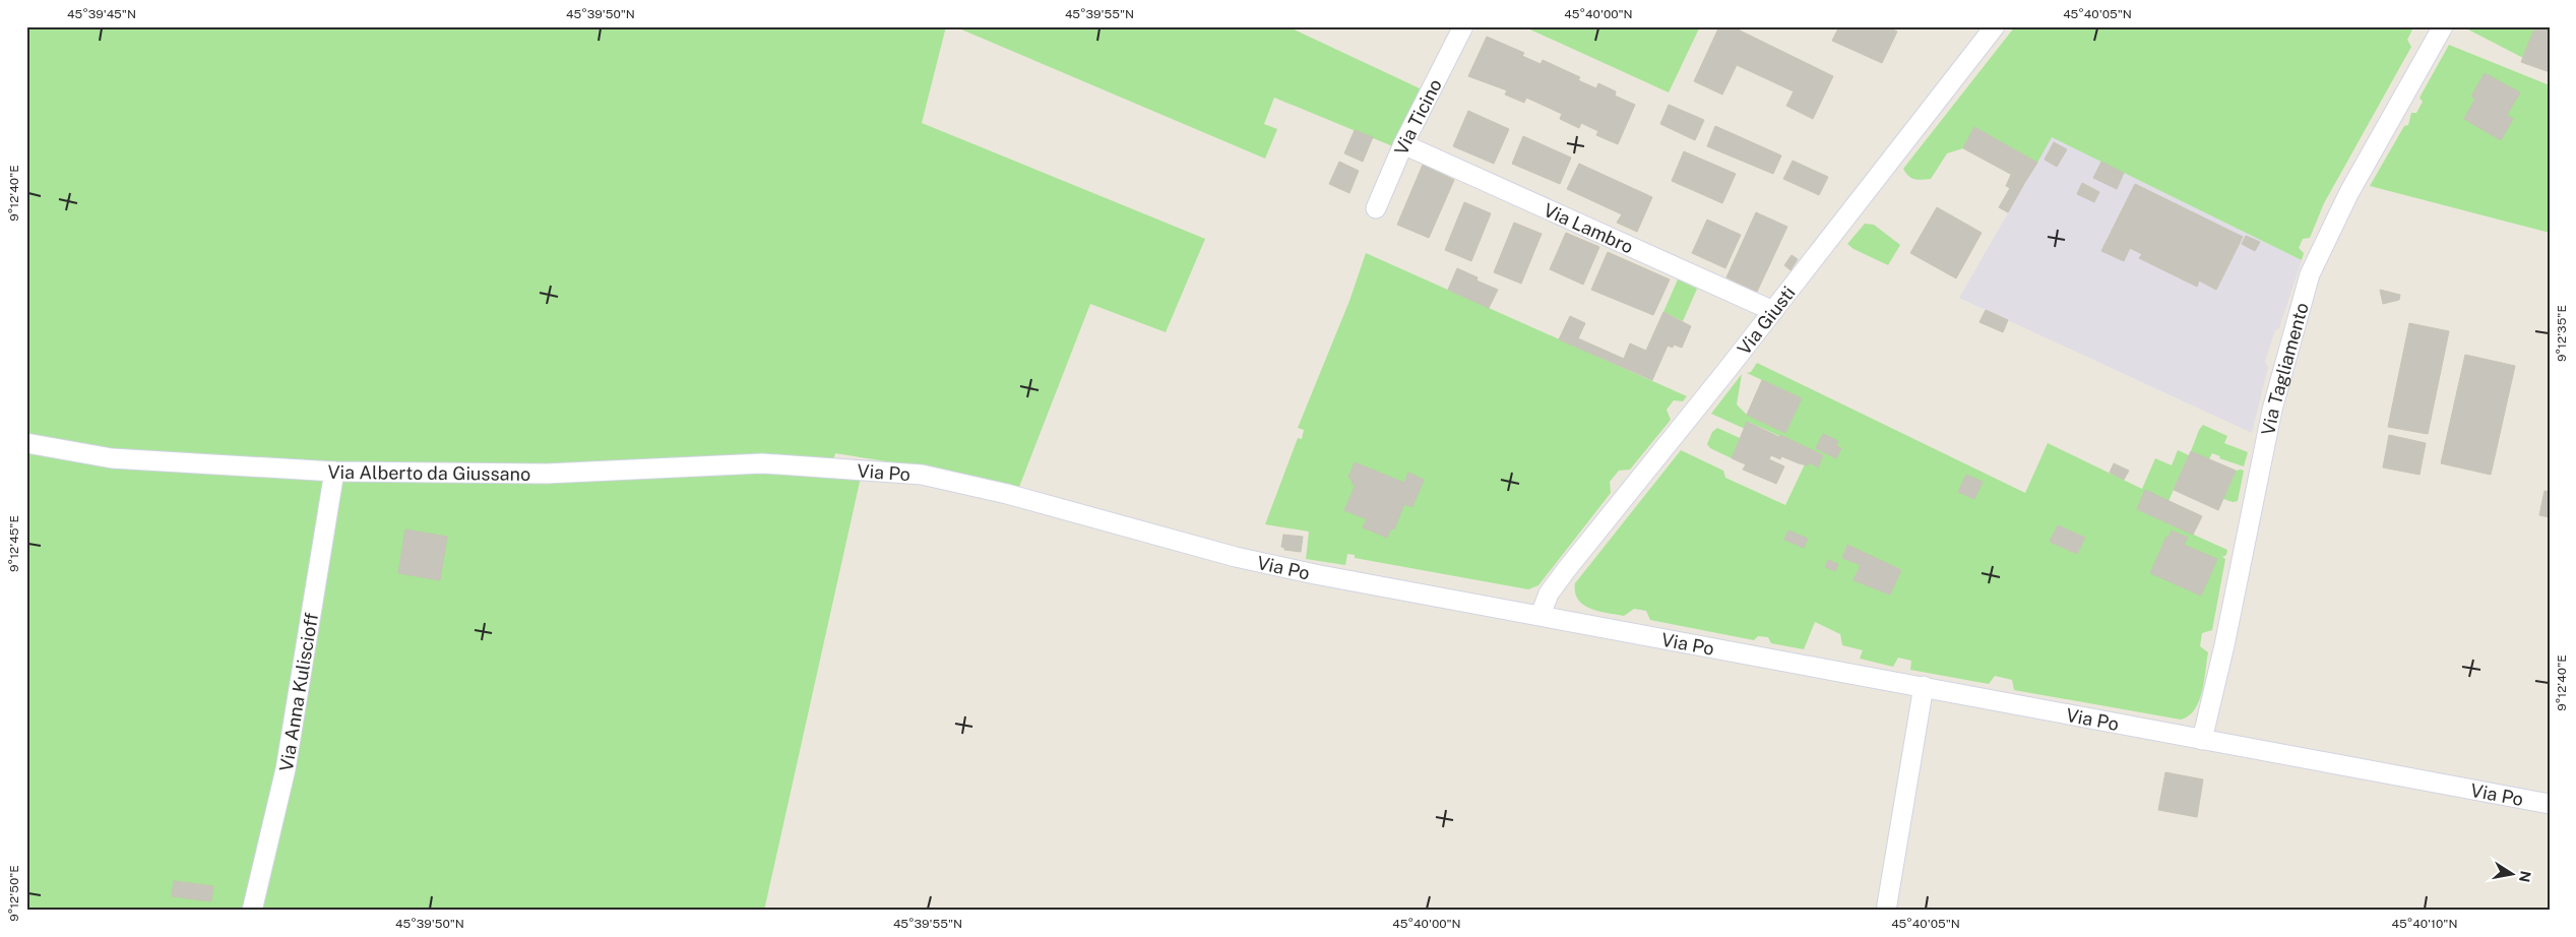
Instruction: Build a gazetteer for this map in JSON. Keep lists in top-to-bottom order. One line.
{"streets":{"street":["Via Ticino","Via Lambro","Via Giusti","Via Tagliamento","Via Alberto da Giussano","Via Po","Via Anna Kuliscioff"]},"crossings":[["Via Ticino","Via Lambro"],["Via Lambro","Via Giusti"],["Via Giusti","Via Po"],["Via Tagliamento","Via Po"],["Via Alberto da Giussano","Via Po"],["Via Alberto da Giussano","Via Anna Kuliscioff"]],"north":"right","coordinates":["45°39'45\"N","45°39'50\"N","45°39'55\"N","45°40'00\"N","45°40'05\"N","9°12'40\"E","9°12'35\"E","9°12'45\"E","9°12'50\"E","45°40'10\"N"]}
